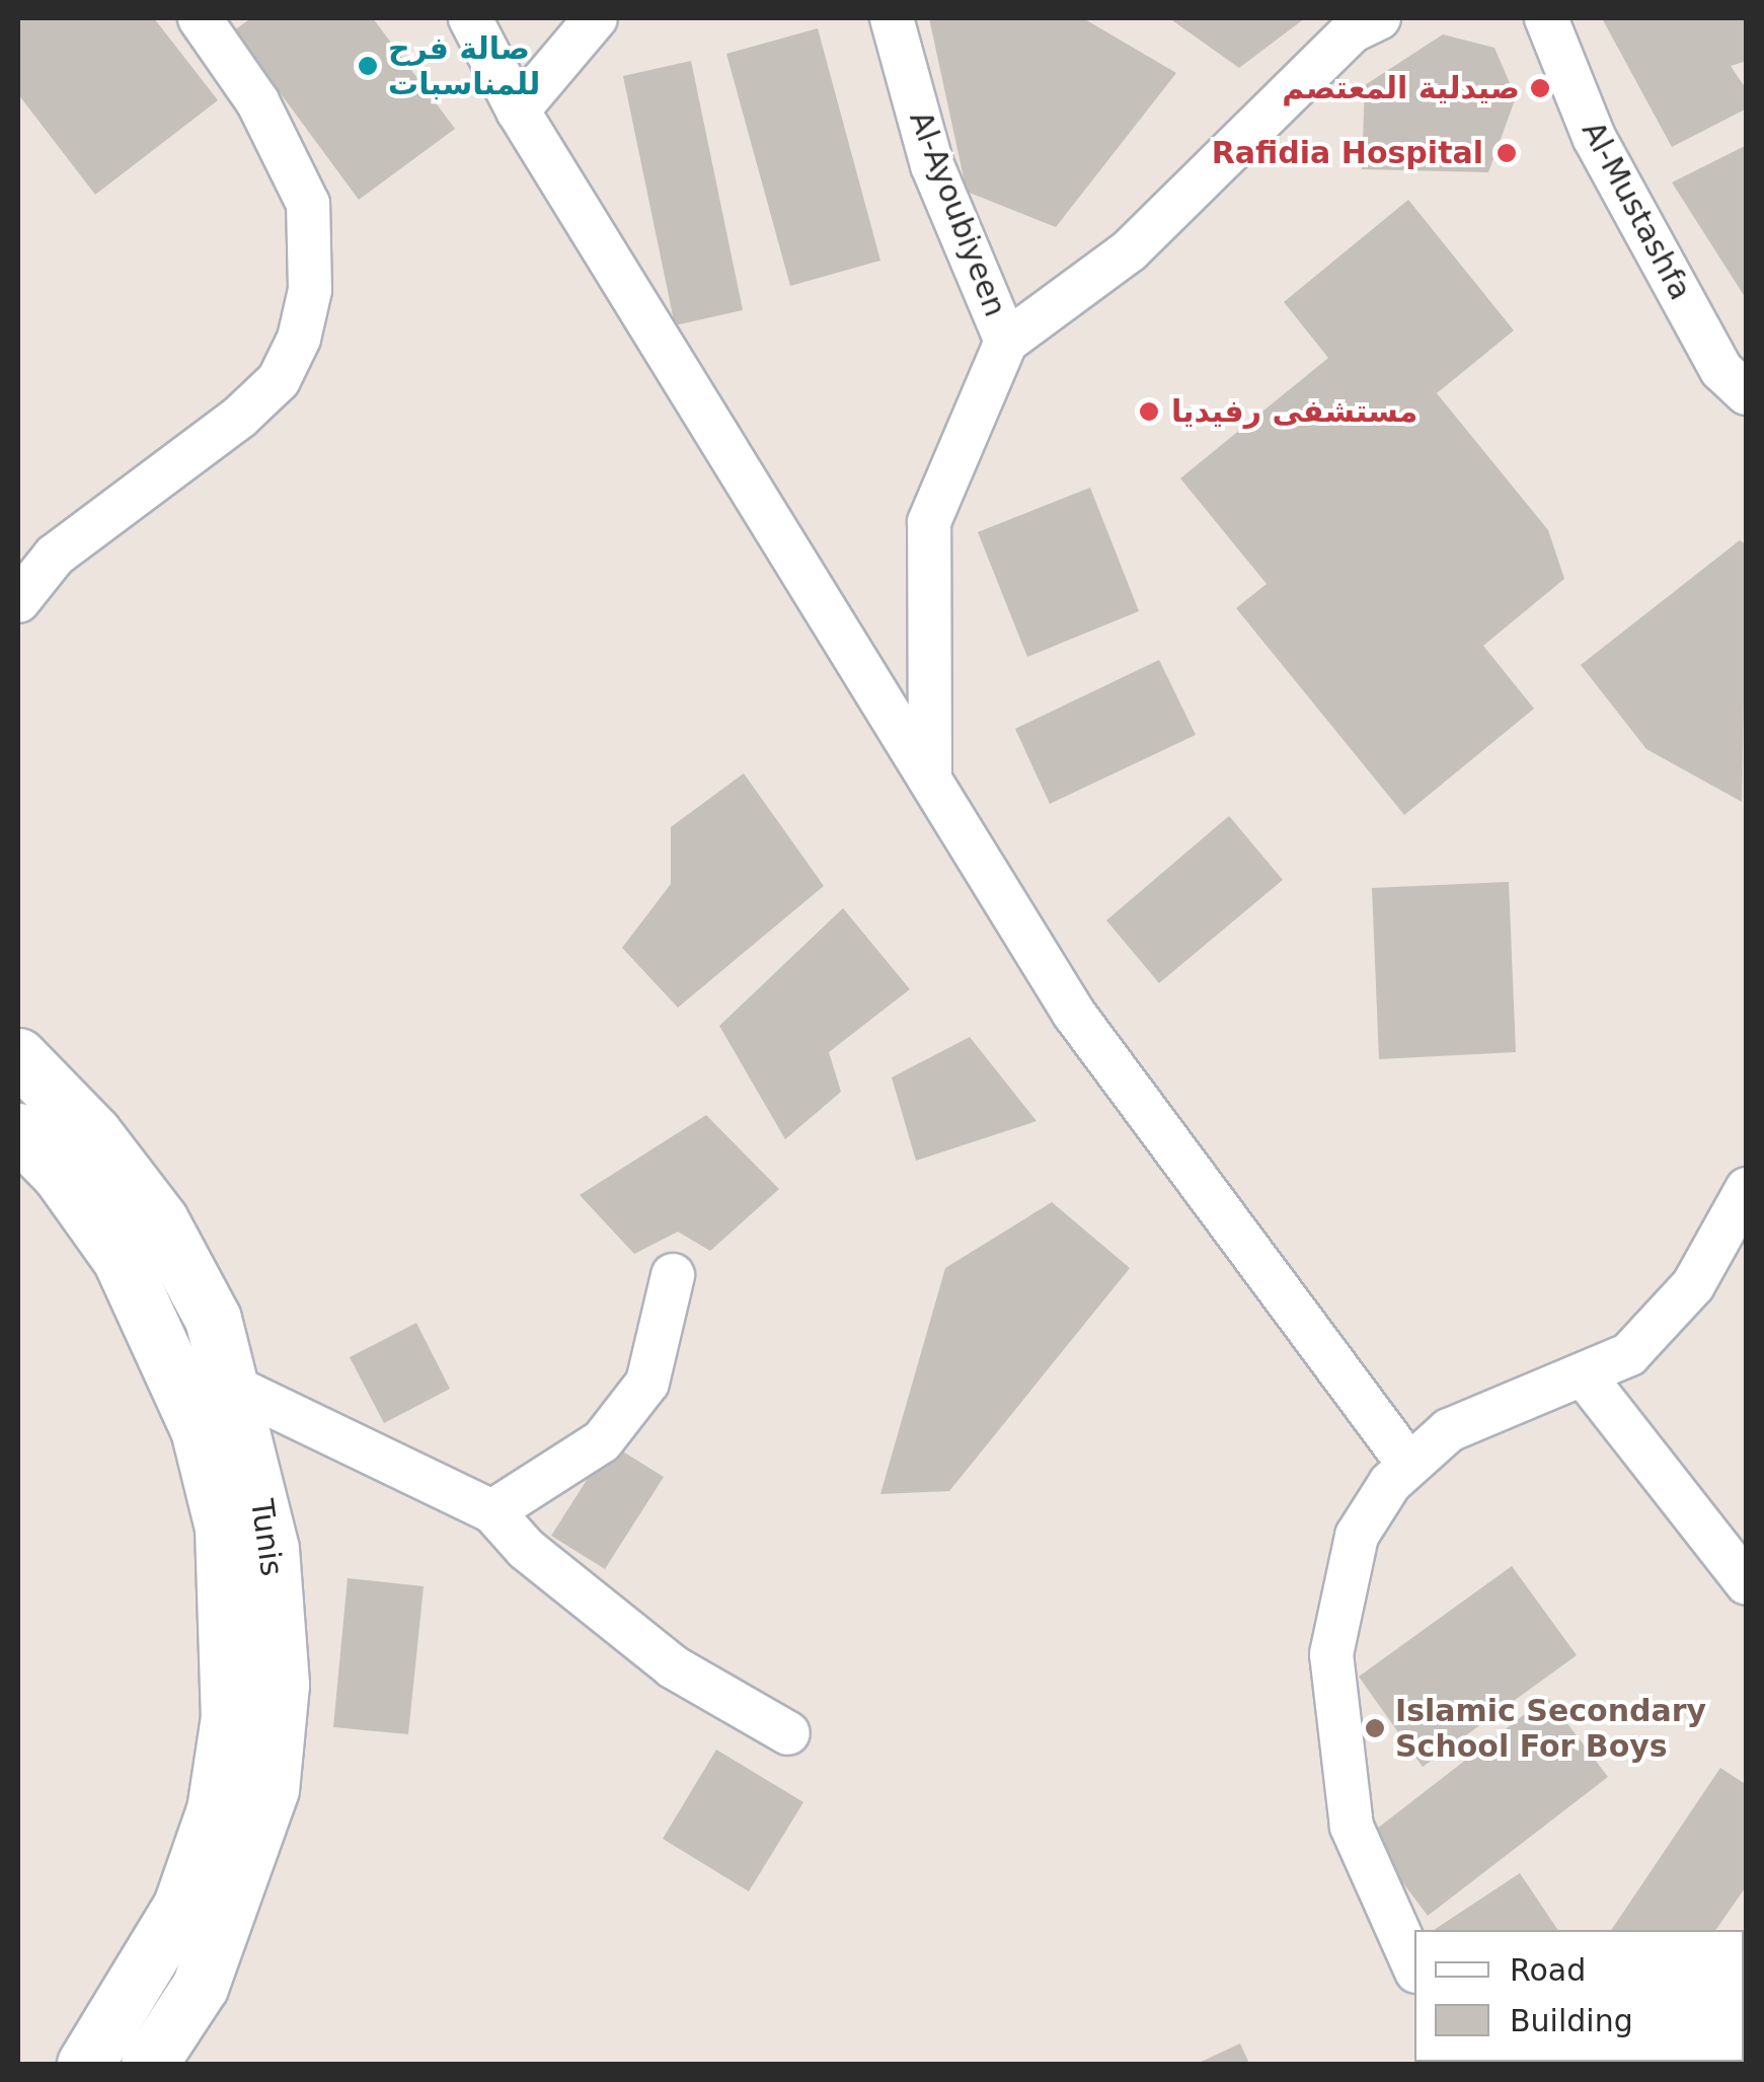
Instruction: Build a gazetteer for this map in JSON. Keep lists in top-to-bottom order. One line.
{"streets":{"main road":["Tunis"],"street":["Al-Mustashfa","Al-Ayoubiyeen"]},"places":["صالة فرح للمناسبات","صيدلية المعتصم","Rafidia Hospital","مستشفى رفيديا","Islamic Secondary School For Boys"],"legend":["Road","Building"]}
